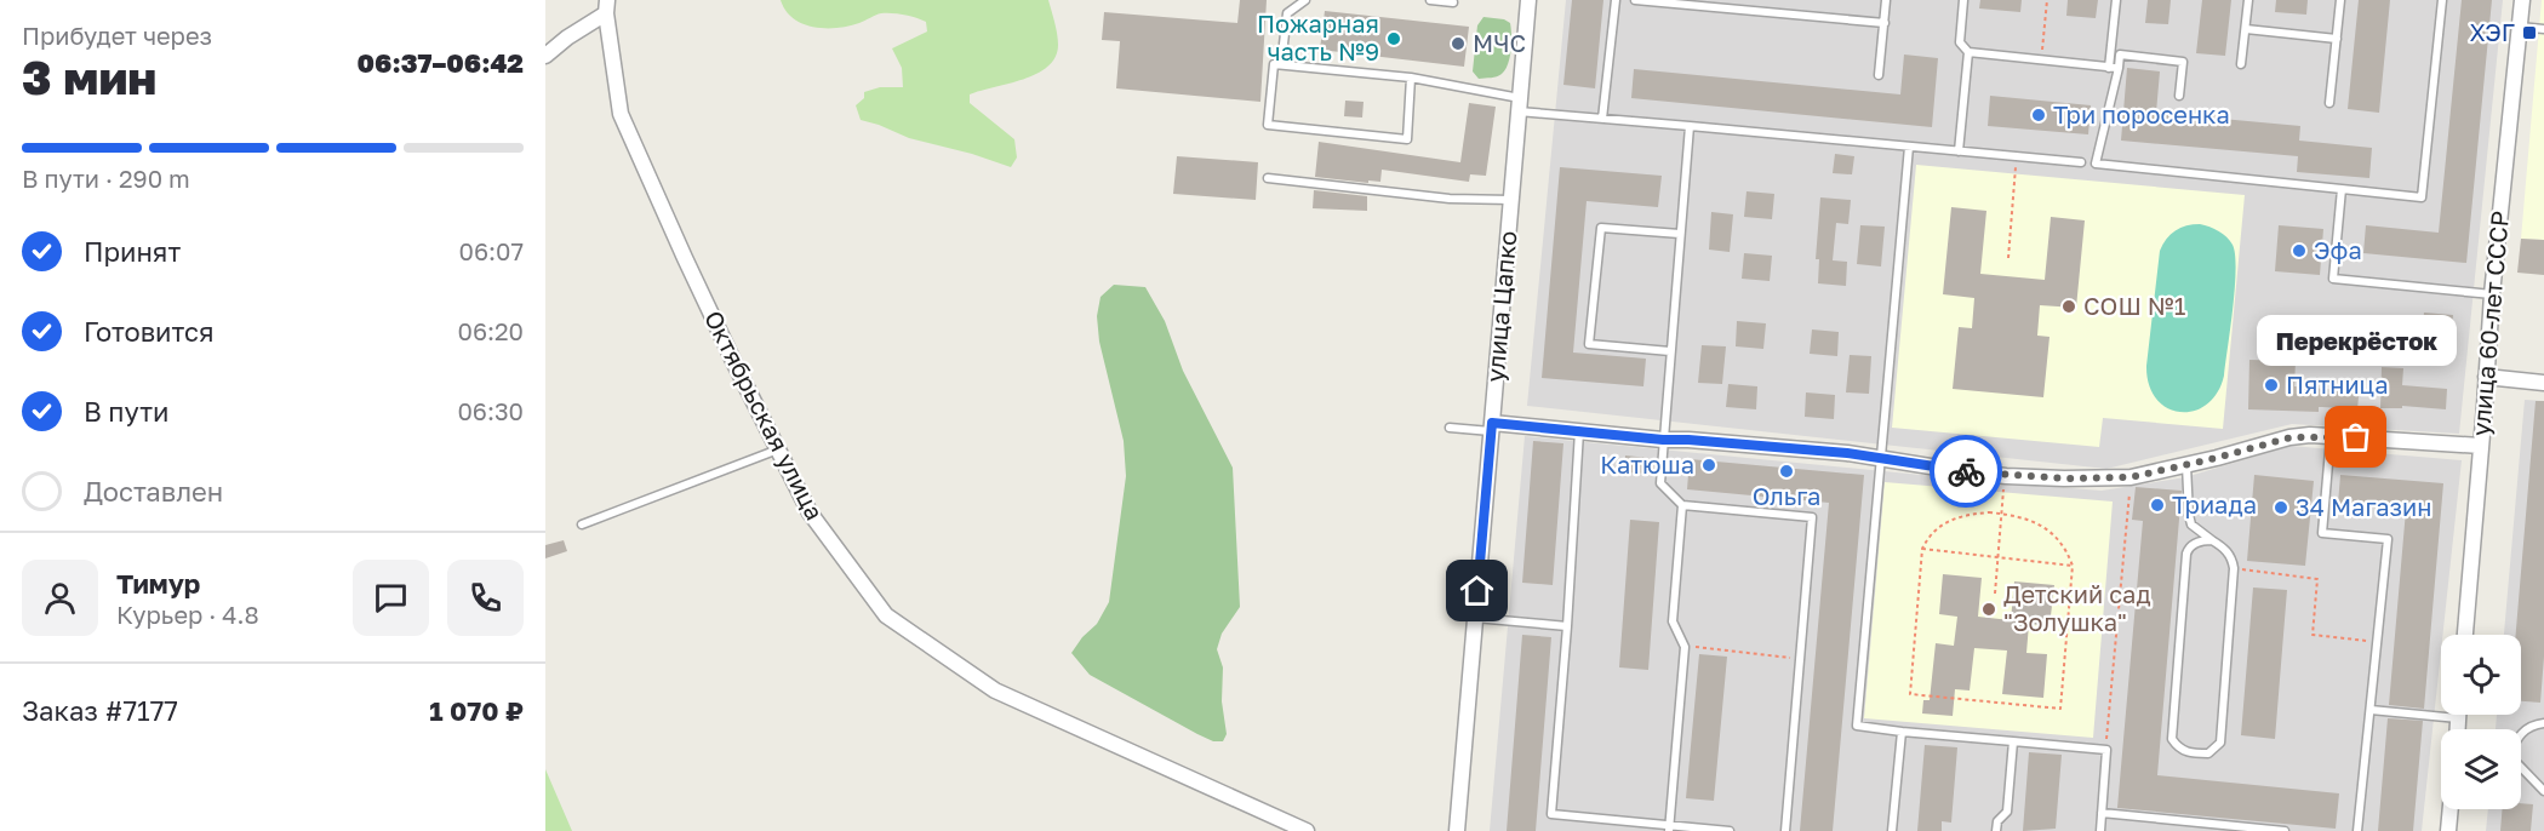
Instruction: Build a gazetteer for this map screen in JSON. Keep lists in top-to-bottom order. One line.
{"streets":{"street":["улица Цапко","улица 60-лет СССР","Октябрьская улица"]},"places":{"transit":["ХЭГ"],"other":["Пожарная часть №9","МЧС","Три поросенка","Эфа","СОШ №1","Пятница","Перекрёсток","Катюша","Ольга","Триада","34 Магазин","Детский сад \"Золушка\""]},"page":{"heading":["3 мин","Прибудет через","06:37–06:42"],"panel":["Тимур","Курьер · 4.8","Заказ #7177","1 070 ₽"],"bar":"В пути · 290 m","list":[["Принят","06:07"],["Готовится","06:20"],["В пути","06:30"],"Доставлен"],"bubble":"Перекрёсток"}}
